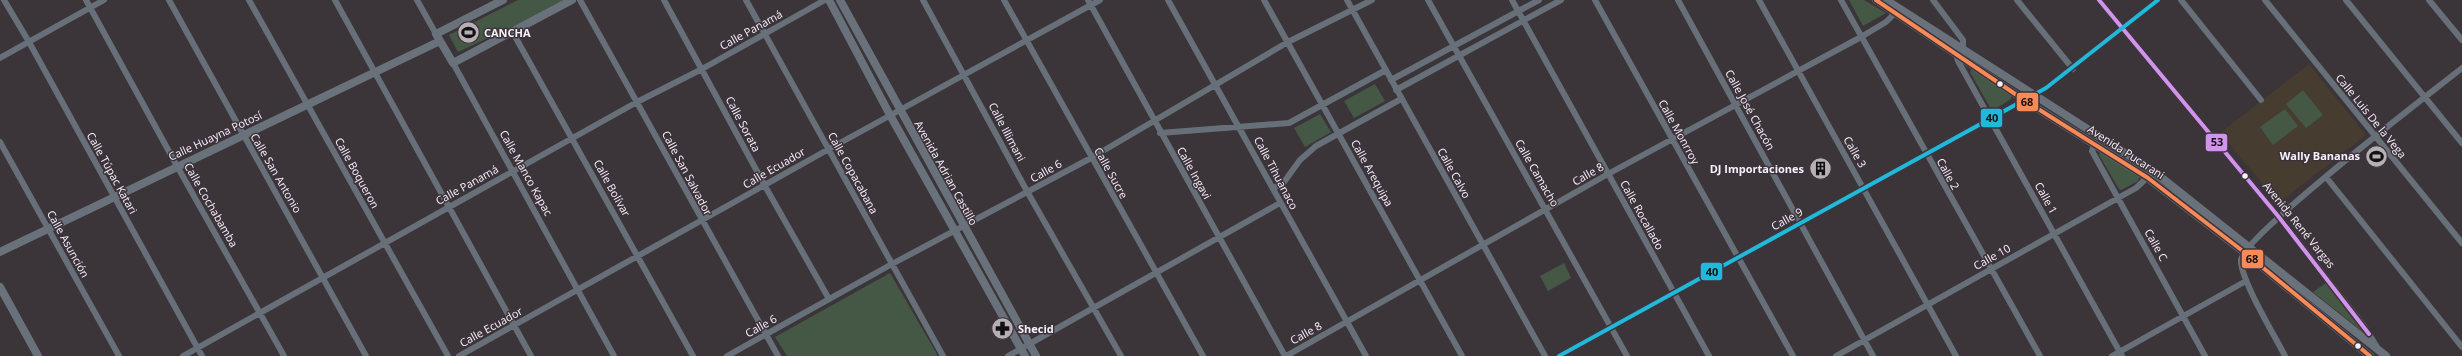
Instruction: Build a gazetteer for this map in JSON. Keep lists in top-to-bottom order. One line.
{"streets":{"street":["Calle Panamá","Calle José Chacón","Calle Luis De la Vega","Calle Sorata","Calle Illimani","Calle Monrroy","Calle Huayna Potosí","Calle 3","Avenida Pucarani","Calle Ecuador","Calle 6","Calle Túpac Katari","Calle San Antonio","Calle Boqueron","Calle Manco Kapac","Calle San Salvador","Calle Copacabana","Avenida Adrian Castillo","Calle Sucre","Calle Ingavi","Calle Tihuanaco","Calle Arequipa","Calle Calvo","Calle Camacho","Calle 8","Calle 2","Calle Bolívar","Calle 1","Calle Cochabamba","Calle Rocallado","Calle 9","Avenida René Vargas","Calle Asunción","Calle C","Calle 10"]},"crossings":[["Calle Panamá","Calle Sorata"],["Calle Panamá","Calle Túpac Katari"],["Calle Panamá","Calle San Antonio"],["Calle Panamá","Calle Boqueron"],["Calle Panamá","Calle Manco Kapac"],["Calle Panamá","Calle San Salvador"],["Calle Panamá","Calle Copacabana"],["Calle Panamá","Calle Bolívar"],["Calle Panamá","Calle Cochabamba"],["Calle José Chacón","Calle 8"],["Calle José Chacón","Calle 9"],["Calle José Chacón","Calle 10"],["Calle Sorata","Calle Ecuador"],["Calle Sorata","Calle 6"],["Calle Illimani","Calle Ecuador"],["Calle Illimani","Calle 6"],["Calle Monrroy","Calle 8"],["Calle Monrroy","Calle 9"],["Calle Huayna Potosí","Calle Túpac Katari"],["Calle Huayna Potosí","Calle San Antonio"],["Calle Huayna Potosí","Calle Boqueron"],["Calle Huayna Potosí","Calle Manco Kapac"],["Calle Huayna Potosí","Calle Cochabamba"],["Calle Huayna Potosí","Calle Asunción"],["Calle 3","Calle 8"],["Calle 3","Calle 9"],["Calle 3","Calle 10"],["Avenida Pucarani","Calle 8"],["Avenida Pucarani","Calle 1"],["Avenida Pucarani","Calle 9"],["Avenida Pucarani","Avenida René Vargas"],["Avenida Pucarani","Calle C"],["Avenida Pucarani","Calle 10"],["Calle Ecuador","Calle Manco Kapac"],["Calle Ecuador","Calle San Salvador"],["Calle Ecuador","Calle Copacabana"],["Calle Ecuador","Avenida Adrian Castillo"],["Calle Ecuador","Calle Sucre"],["Calle Ecuador","Calle Ingavi"],["Calle Ecuador","Calle Bolívar"],["Calle 6","Calle San Salvador"],["Calle 6","Calle Copacabana"],["Calle 6","Avenida Adrian Castillo"],["Calle 6","Calle Sucre"],["Calle 6","Calle Ingavi"],["Calle 6","Calle Tihuanaco"],["Calle 6","Calle Arequipa"],["Calle 6","Calle Calvo"],["Calle Ingavi","Calle 8"],["Calle Tihuanaco","Calle 8"],["Calle Arequipa","Calle 8"],["Calle Calvo","Calle 8"],["Calle Camacho","Calle 8"],["Calle Camacho","Calle 9"],["Calle 8","Calle 2"],["Calle 8","Calle Rocallado"],["Calle 2","Calle 9"],["Calle 2","Calle 10"],["Calle 1","Calle 9"],["Calle 1","Calle 10"],["Calle Rocallado","Calle 9"],["Calle 9","Avenida René Vargas"],["Calle C","Calle 10"]],"places":{"sports":["CANCHA","Wally Bananas"],"building":["DJ Importaciones"],"pharmacy":["Shecid"]},"lines":["transit line 68","transit line 53","transit line 40"]}
